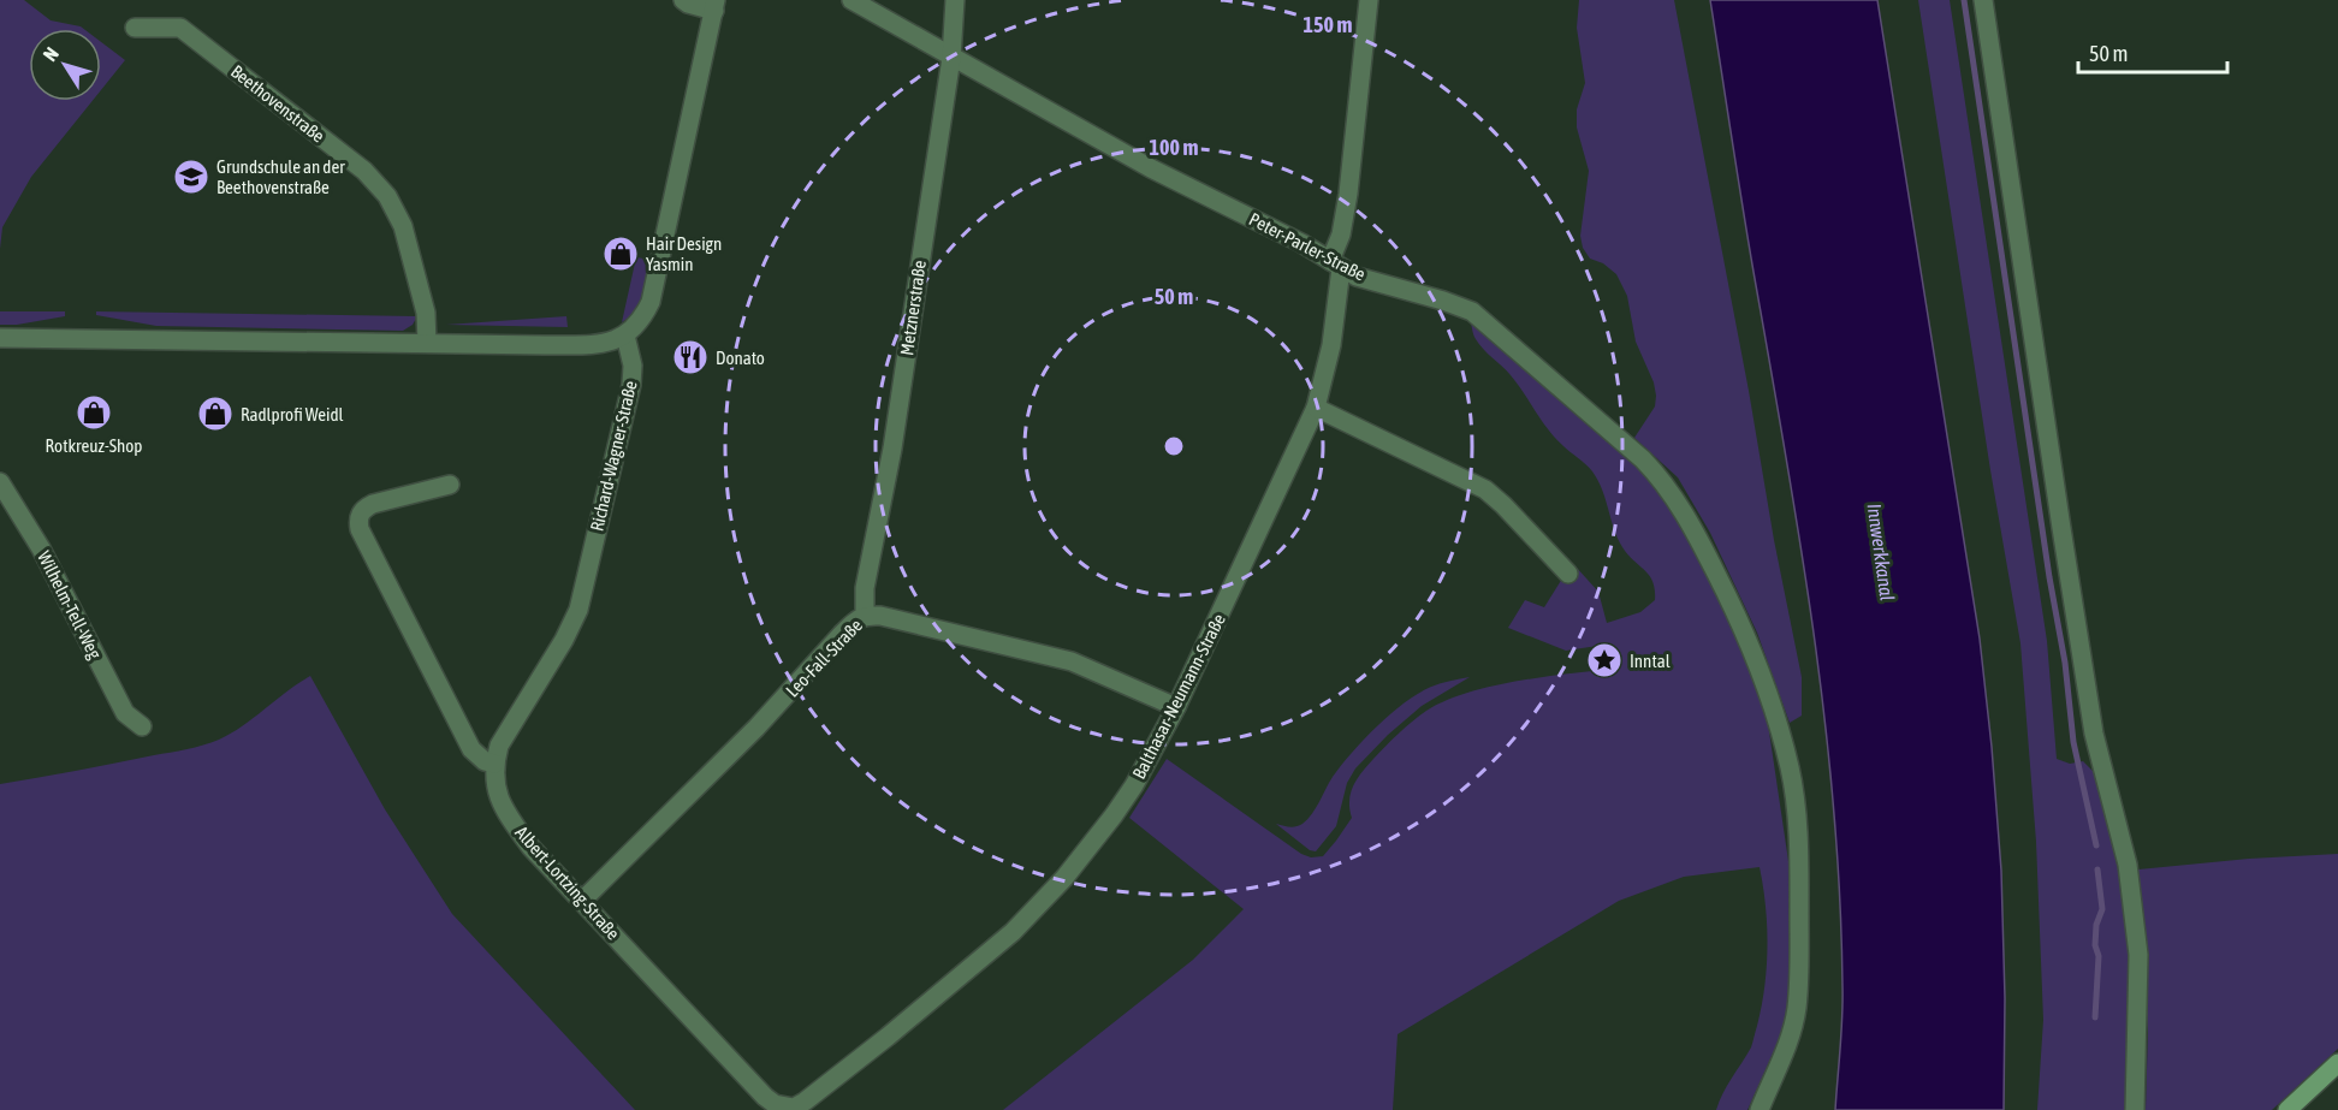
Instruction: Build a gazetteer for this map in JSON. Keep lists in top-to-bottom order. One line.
{"streets":{"street":["Beethovenstraße","Peter-Parler-Straße","Metznerstraße","Richard-Wagner-Straße","Wilhelm-Tell-Weg","Leo-Fall-Straße","Balthasar-Neumann-Straße","Albert-Lortzing-Straße"]},"crossings":[["Peter-Parler-Straße","Metznerstraße"],["Peter-Parler-Straße","Balthasar-Neumann-Straße"],["Metznerstraße","Leo-Fall-Straße"],["Richard-Wagner-Straße","Albert-Lortzing-Straße"],["Leo-Fall-Straße","Balthasar-Neumann-Straße"],["Leo-Fall-Straße","Albert-Lortzing-Straße"],["Balthasar-Neumann-Straße","Albert-Lortzing-Straße"]],"water":["Innwerkkanal"],"places":{"school or university":["Grundschule an der Beethovenstraße"],"shop":["Hair Design Yasmin","Rotkreuz-Shop","Radlprofi Weidl"],"restaurant":["Donato"],"place":["Inntal"]},"scale_bar":"50 m","north":"top left","rings":["150 m","100 m","50 m"]}
